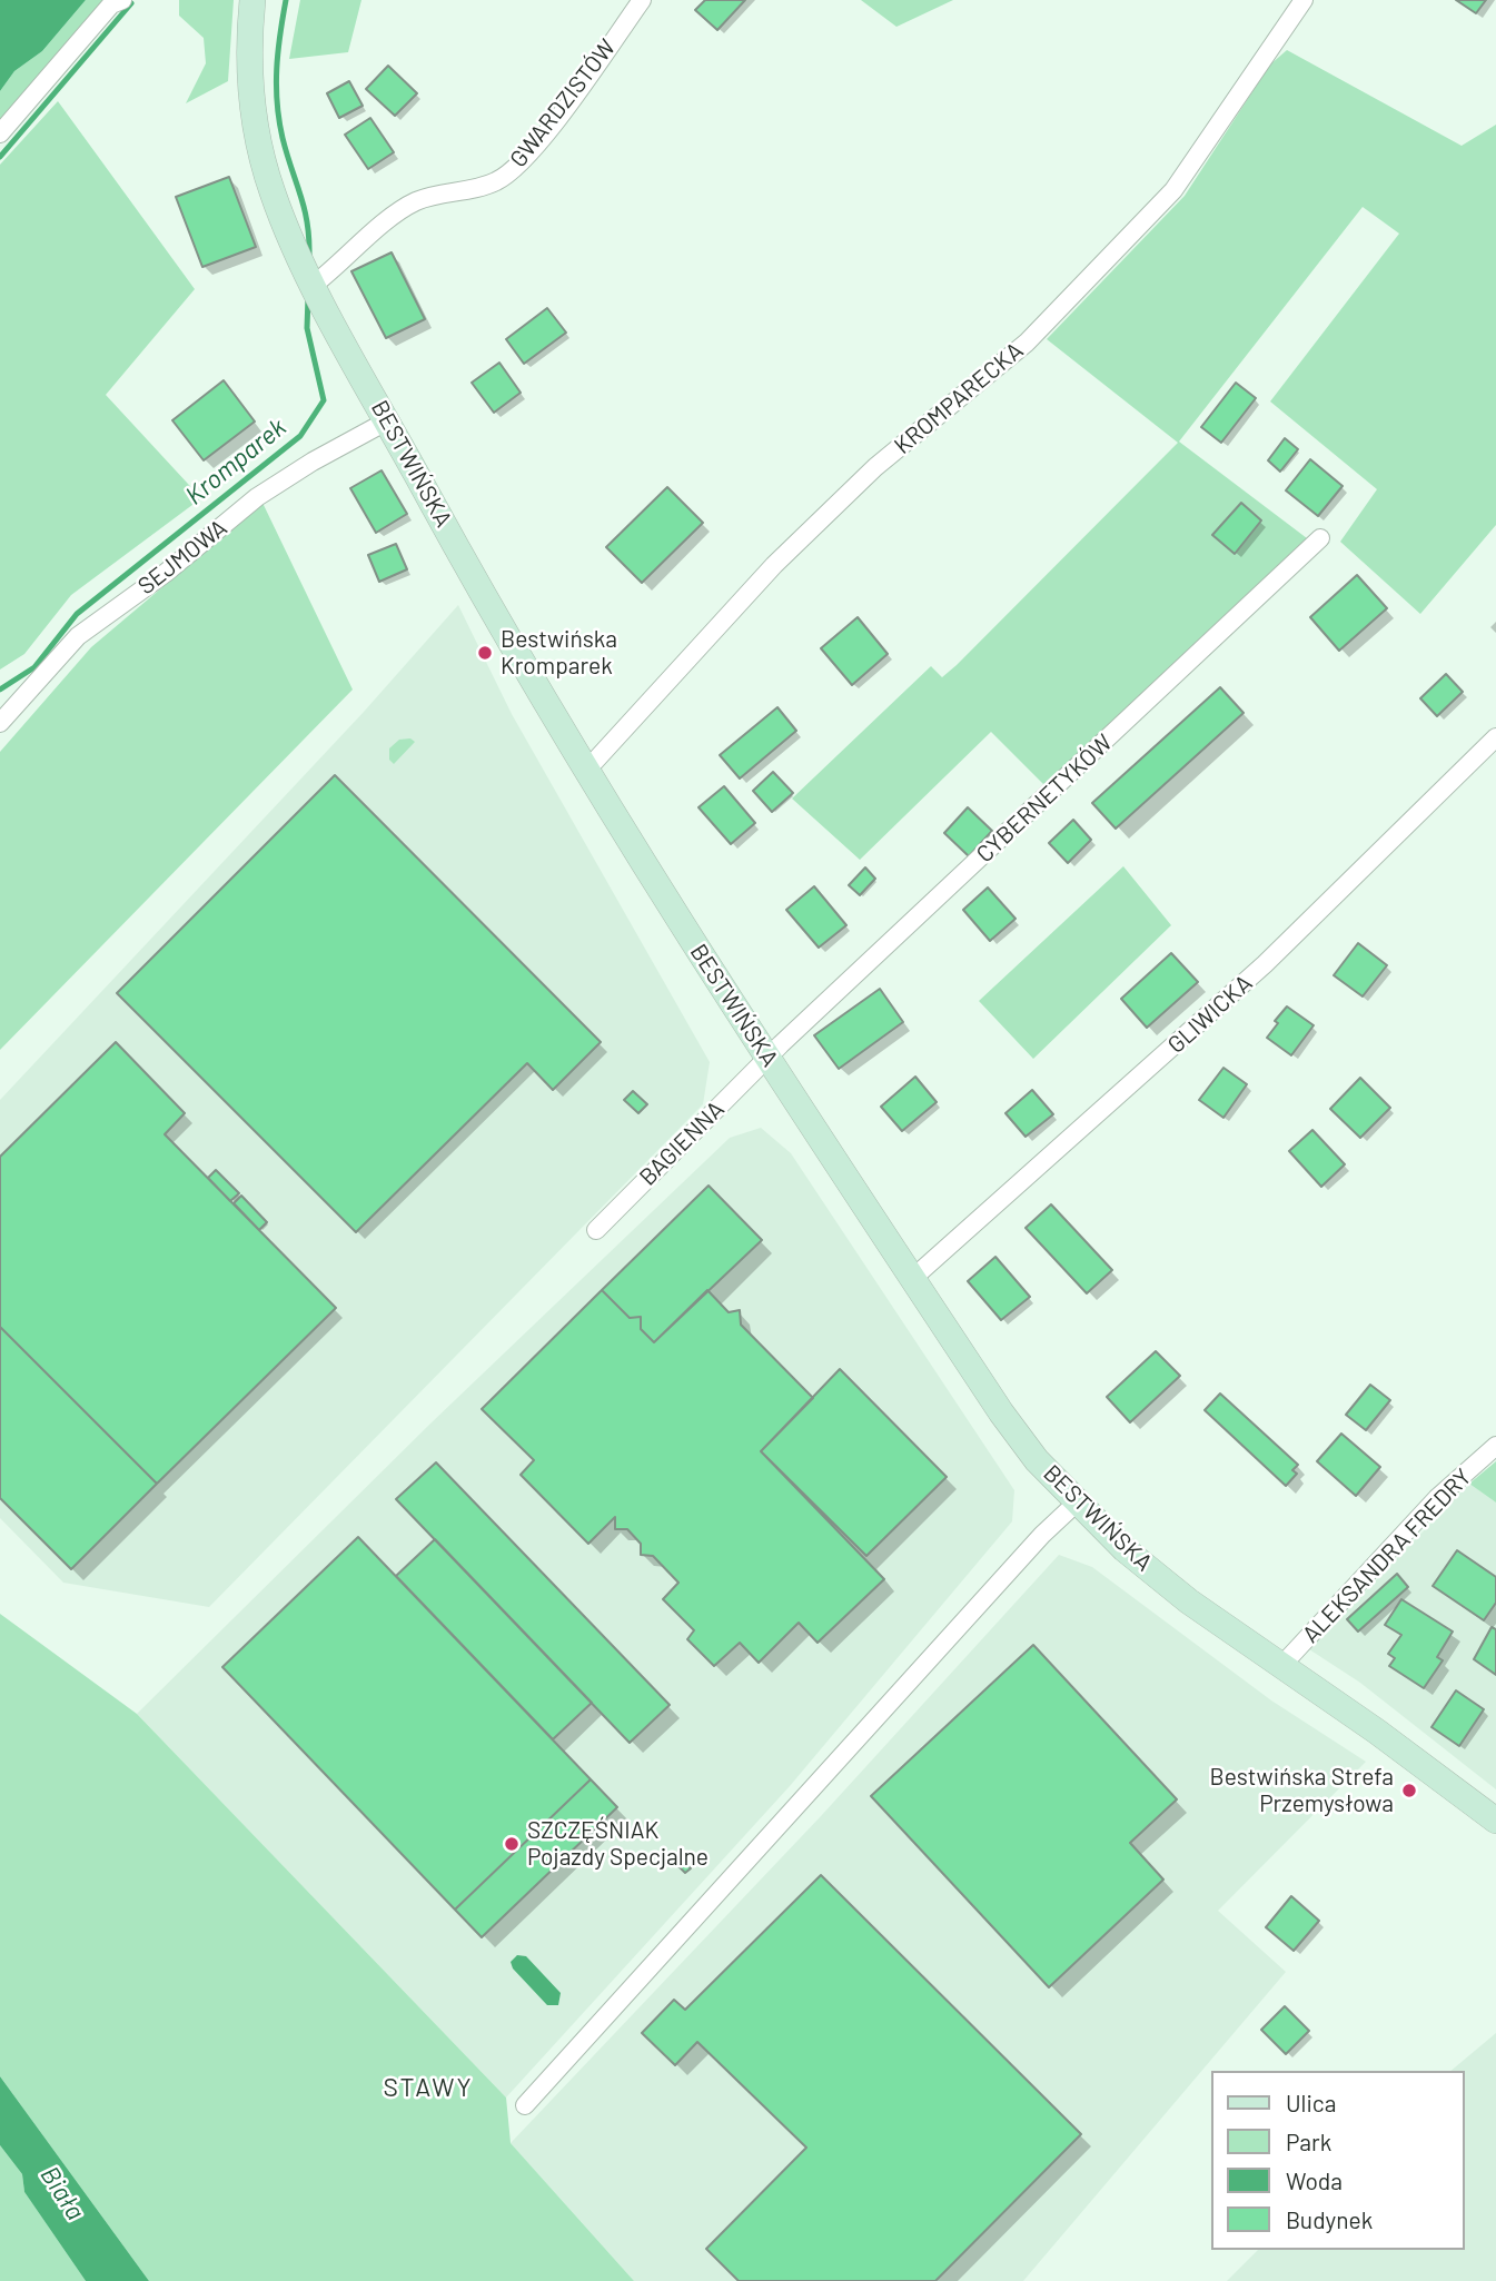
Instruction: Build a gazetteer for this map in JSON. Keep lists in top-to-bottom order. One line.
{"streets":{"street":["GWARDZISTÓW","KROMPARECKA","BESTWIŃSKA","SEJMOWA","CYBERNETYKÓW","GLIWICKA","BAGIENNA","ALEKSANDRA FREDRY"]},"crossings":[["GWARDZISTÓW","BESTWIŃSKA"],["KROMPARECKA","BESTWIŃSKA"],["BESTWIŃSKA","SEJMOWA"],["BESTWIŃSKA","CYBERNETYKÓW"],["BESTWIŃSKA","GLIWICKA"],["BESTWIŃSKA","BAGIENNA"],["BESTWIŃSKA","ALEKSANDRA FREDRY"],["CYBERNETYKÓW","BAGIENNA"]],"districts":["STAWY"],"water":["Kromparek","Biała"],"places":["Bestwińska Kromparek","Bestwińska Strefa Przemysłowa","SZCZĘŚNIAK Pojazdy Specjalne"],"legend":["Ulica","Park","Woda","Budynek"]}
